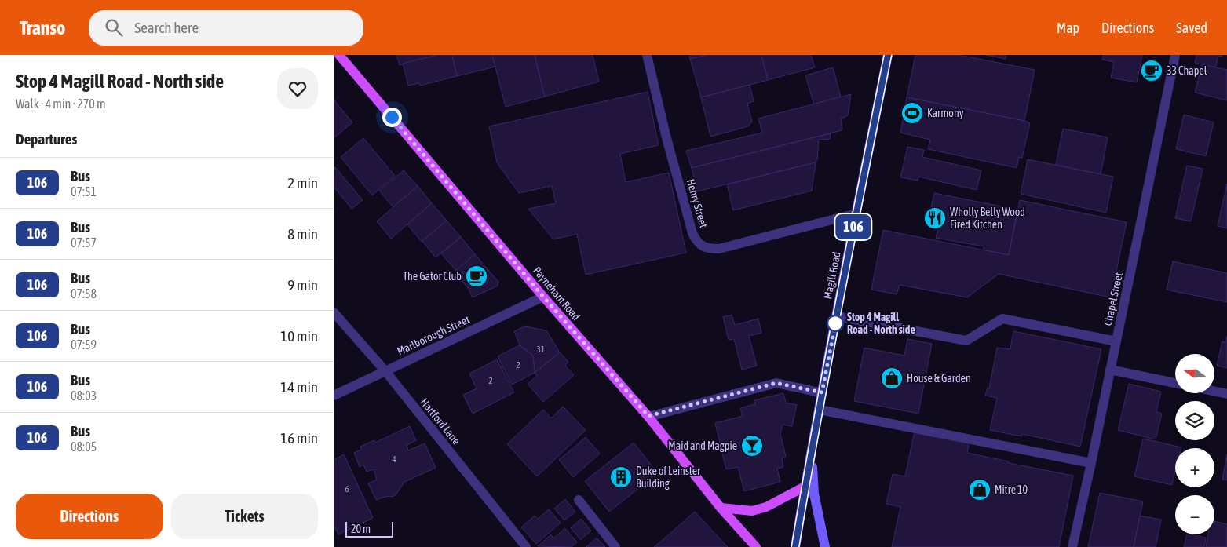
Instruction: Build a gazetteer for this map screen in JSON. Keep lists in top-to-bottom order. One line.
{"streets":{"main road":["Magill Road","Payneham Road"],"street":["Henry Street","Chapel Street","Marlborough Street","Hartford Lane"]},"crossings":[["Henry Street","Magill Road"],["Payneham Road","Marlborough Street"],["Marlborough Street","Hartford Lane"]],"places":{"cafe":["33 Chapel","The Gator Club"],"sports":["Karmony"],"restaurant":["Wholly Belly Wood Fired Kitchen"],"other":["Stop 4 Magill Road - North side"],"shop":["House & Garden","Mitre 10"],"bar":["Maid and Magpie"],"building":["Duke of Leinster Building"]},"lines":["bus line 106"],"house_numbers":["31","2","2","4","6"],"scale_bar":"20 m","north":"left","page":{"header":"Transo","search":"Search here","nav":["Map","Directions","Saved"],"heading":[["Stop 4 Magill Road - North side","Walk · 4 min · 270 m"],"Departures"],"on_map":"106","list":[{"mark":"106","name":"Bus","note":"07:51","value":"2 min"},{"mark":"106","name":"Bus","note":"07:57","value":"8 min"},{"mark":"106","name":"Bus","note":"07:58","value":"9 min"},{"mark":"106","name":"Bus","note":"07:59","value":"10 min"},{"mark":"106","name":"Bus","note":"08:03","value":"14 min"},{"mark":"106","name":"Bus","note":"08:05","value":"16 min"}],"map_buttons":["+","−"],"buttons":["Directions","Tickets"],"scale":"20 m"}}
